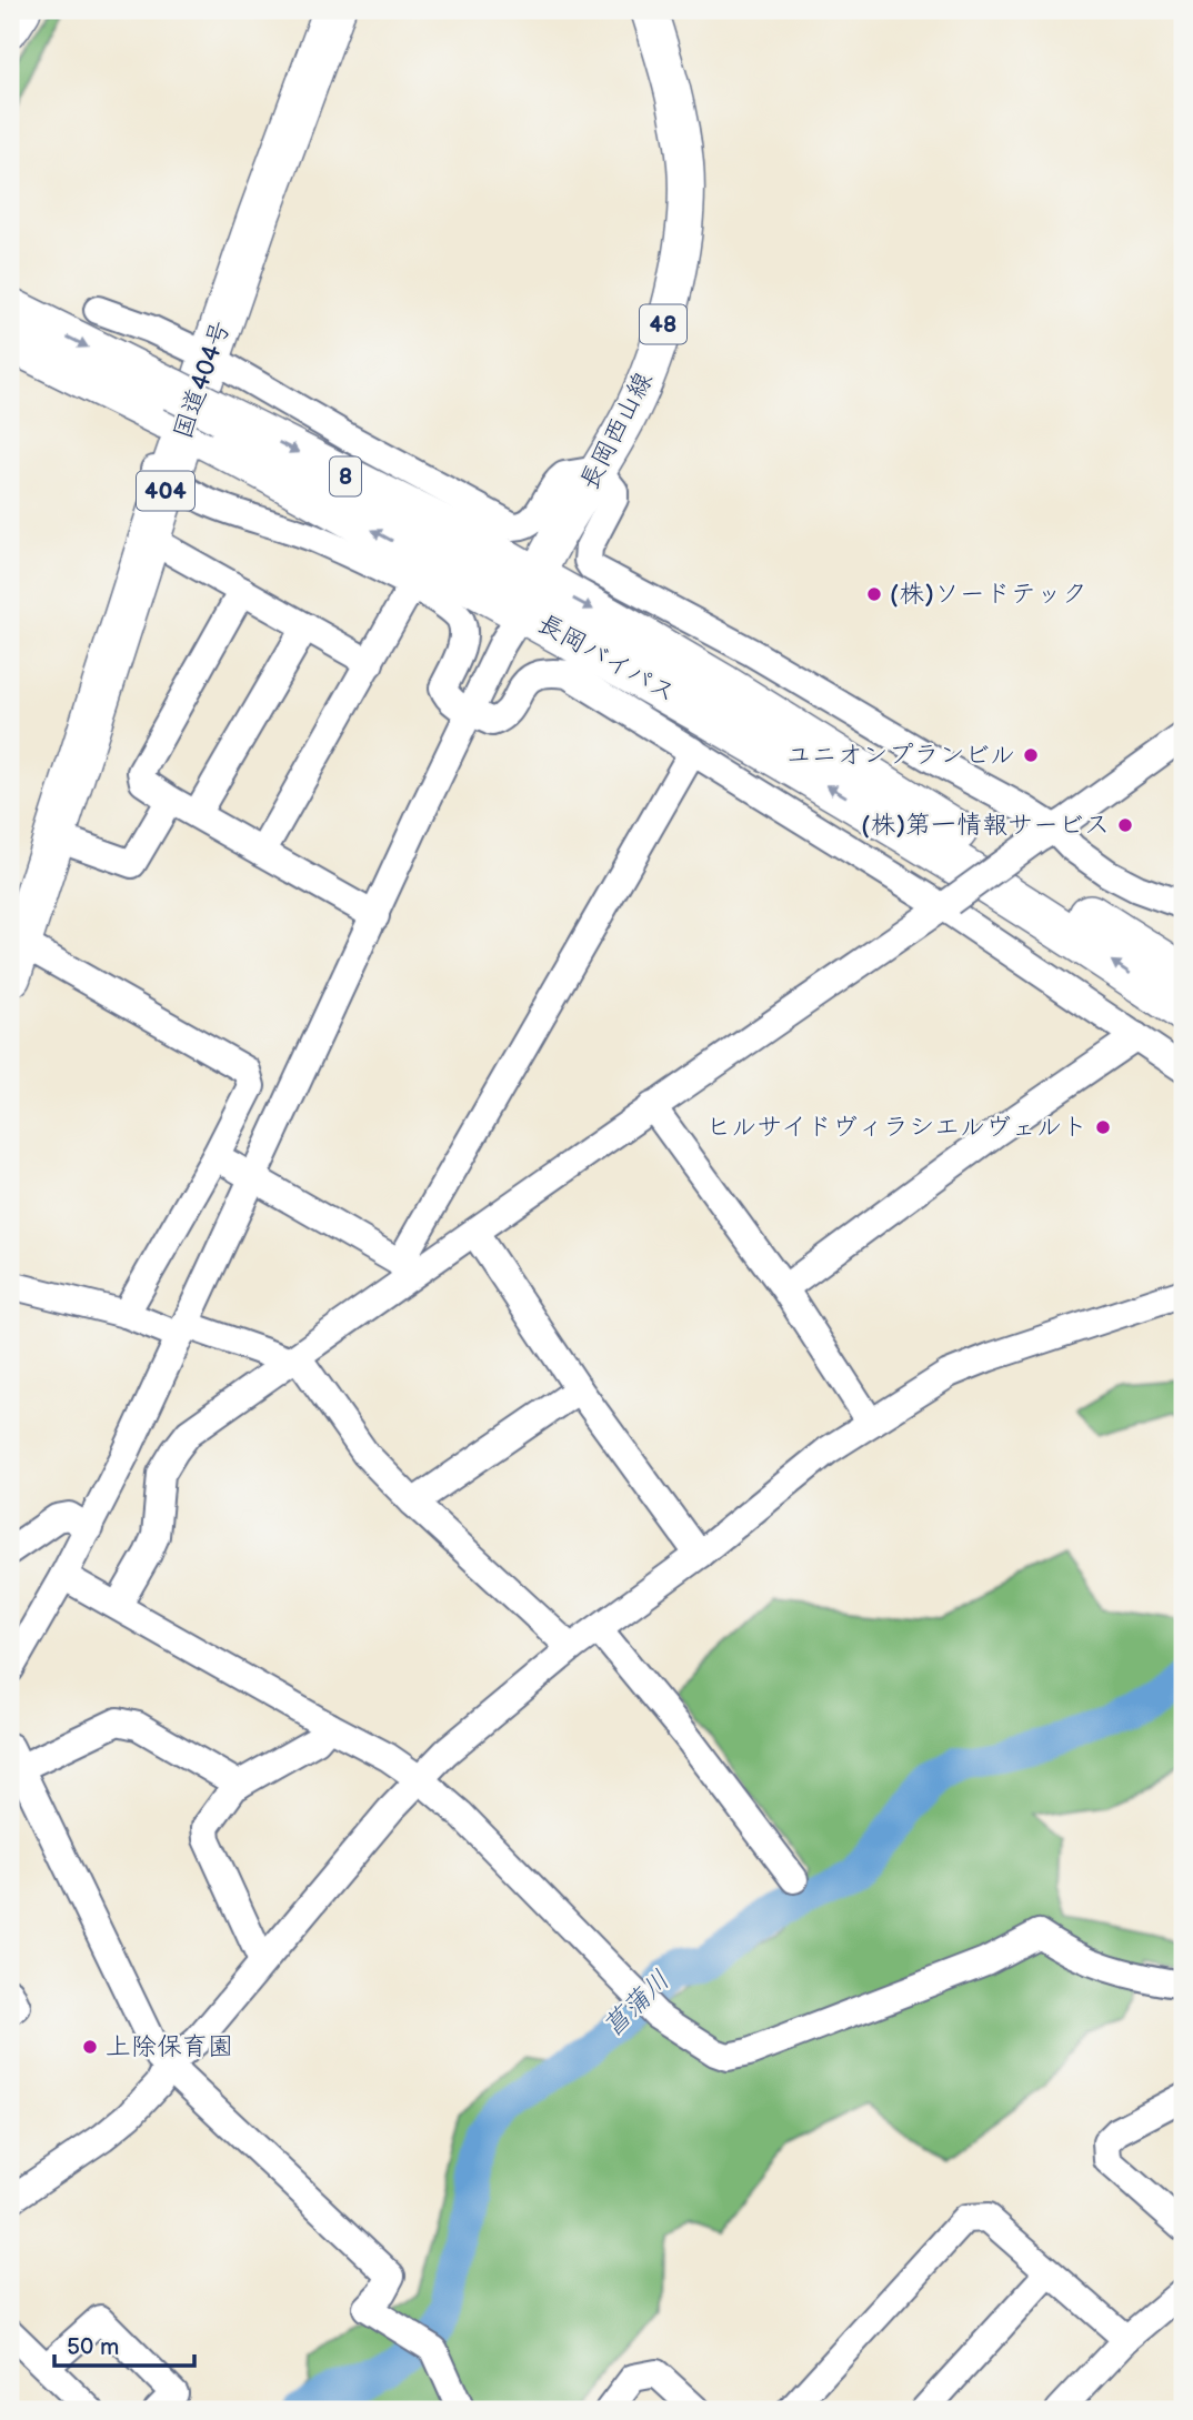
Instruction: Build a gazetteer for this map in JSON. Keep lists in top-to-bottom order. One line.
{"streets":{"highway":["国道404号","8","404","長岡バイパス"],"main road":["48","長岡西山線"]},"crossings":[["長岡西山線","長岡バイパス"]],"water":["菖蒲川"],"places":["(株)ソードテック","ユニオンプランビル","(株)第一情報サービス","ヒルサイドヴィラシエルヴェルト","上除保育園"],"scale_bar":"50 m"}
